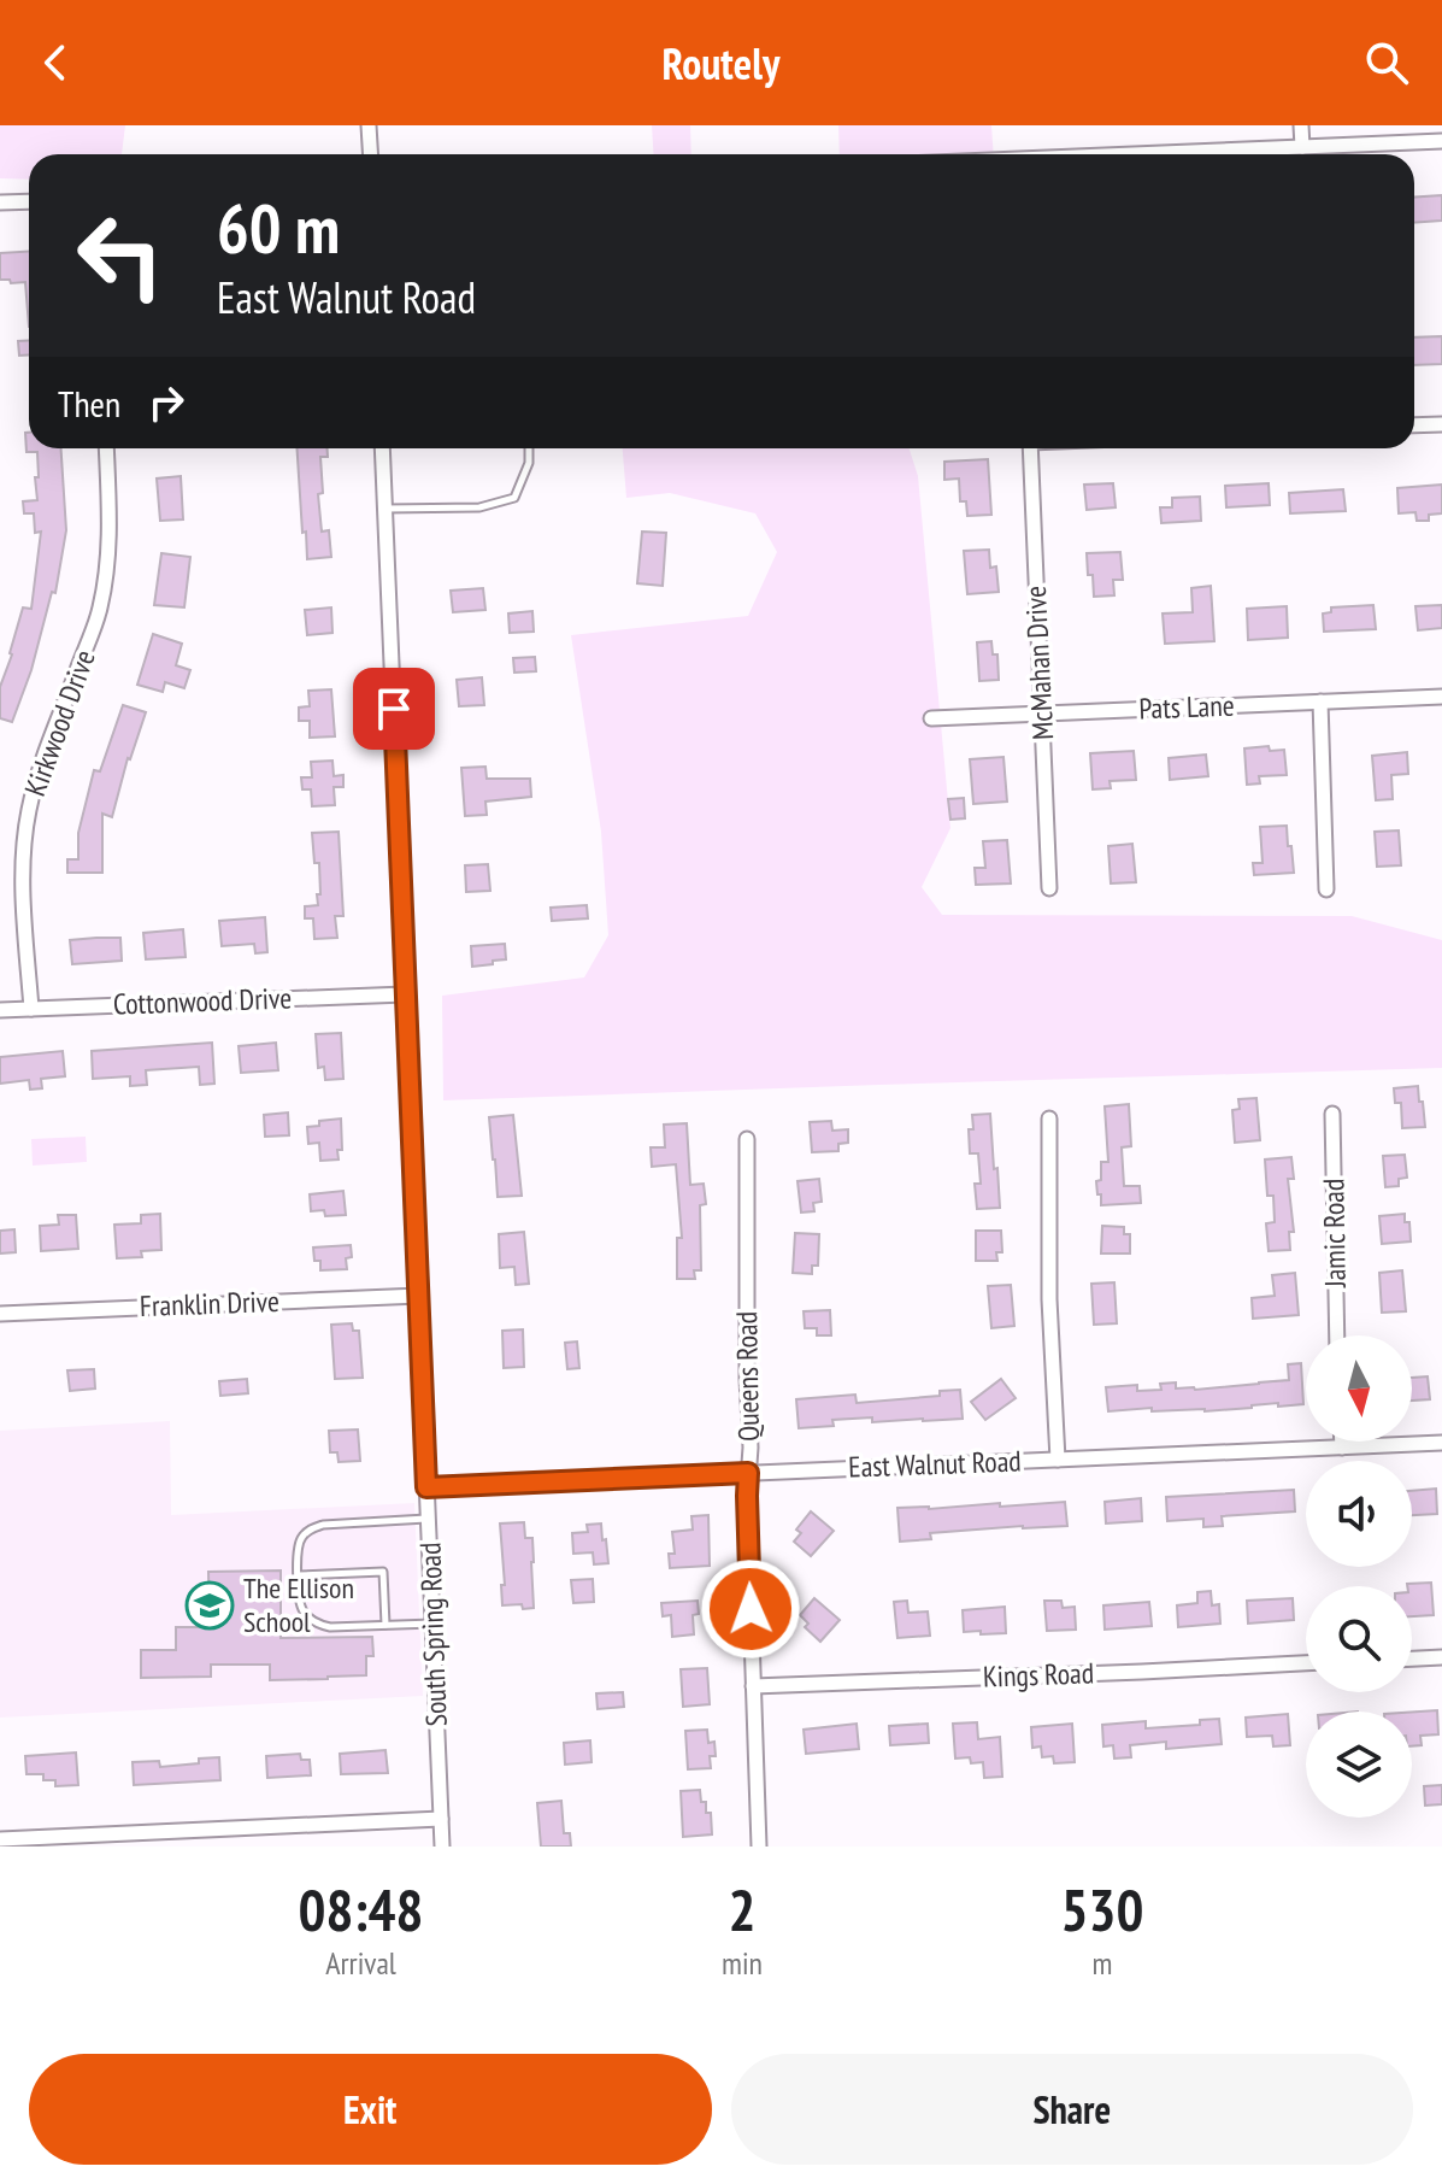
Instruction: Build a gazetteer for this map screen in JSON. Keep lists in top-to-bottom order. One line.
{"streets":{"street":["McMahan Drive","Pats Lane","Kirkwood Drive","Cottonwood Drive","Jamic Road","Franklin Drive","Queens Road","East Walnut Road","South Spring Road","Kings Road"]},"crossings":[["McMahan Drive","Pats Lane"],["Kirkwood Drive","Cottonwood Drive"],["Cottonwood Drive","South Spring Road"],["Franklin Drive","South Spring Road"],["Queens Road","East Walnut Road"],["Queens Road","Kings Road"],["East Walnut Road","South Spring Road"]],"places":{"school or university":["The Ellison School"]},"north":"bottom","page":{"header":"Routely","turn":["60 m","East Walnut Road"],"then":"Then","eta":["08:48","Arrival","2","min","530","m"],"buttons":["Exit","Share"]}}
